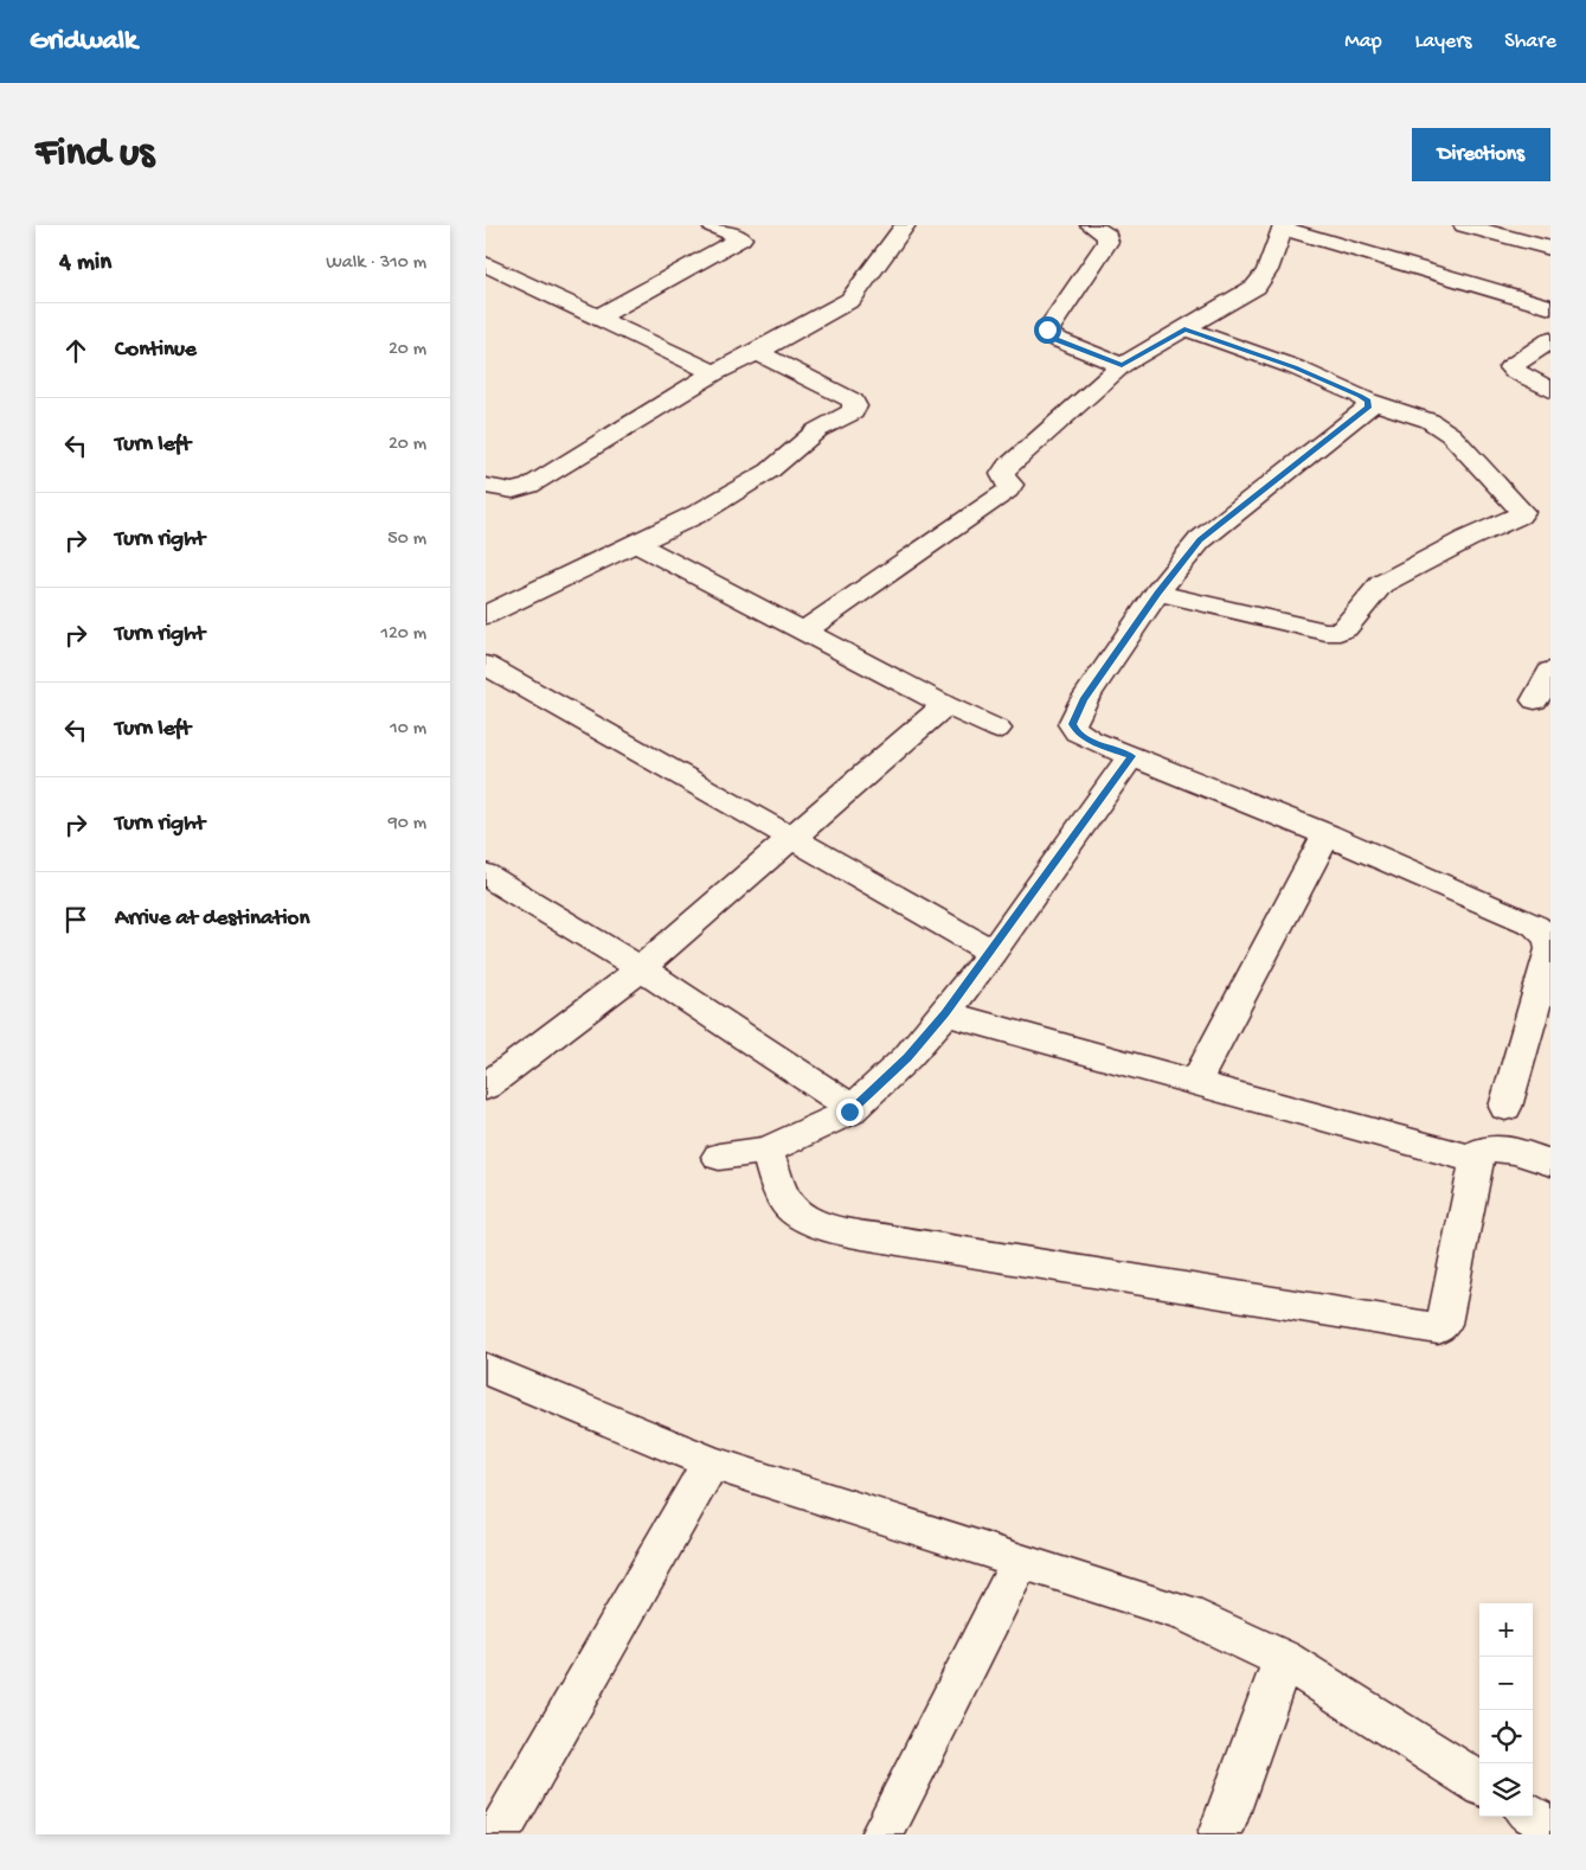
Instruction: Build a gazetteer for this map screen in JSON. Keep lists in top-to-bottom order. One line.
{"page":{"header":"Gridwalk","nav":["Map","Layers","Share"],"buttons":"Directions","title":"Find us","heading":["4 min","Walk · 310 m"],"list":[["Continue","20 m"],["Turn left","20 m"],["Turn right","50 m"],["Turn right","120 m"],["Turn left","10 m"],["Turn right","90 m"],"Arrive at destination"],"map_buttons":["+","−"]}}
